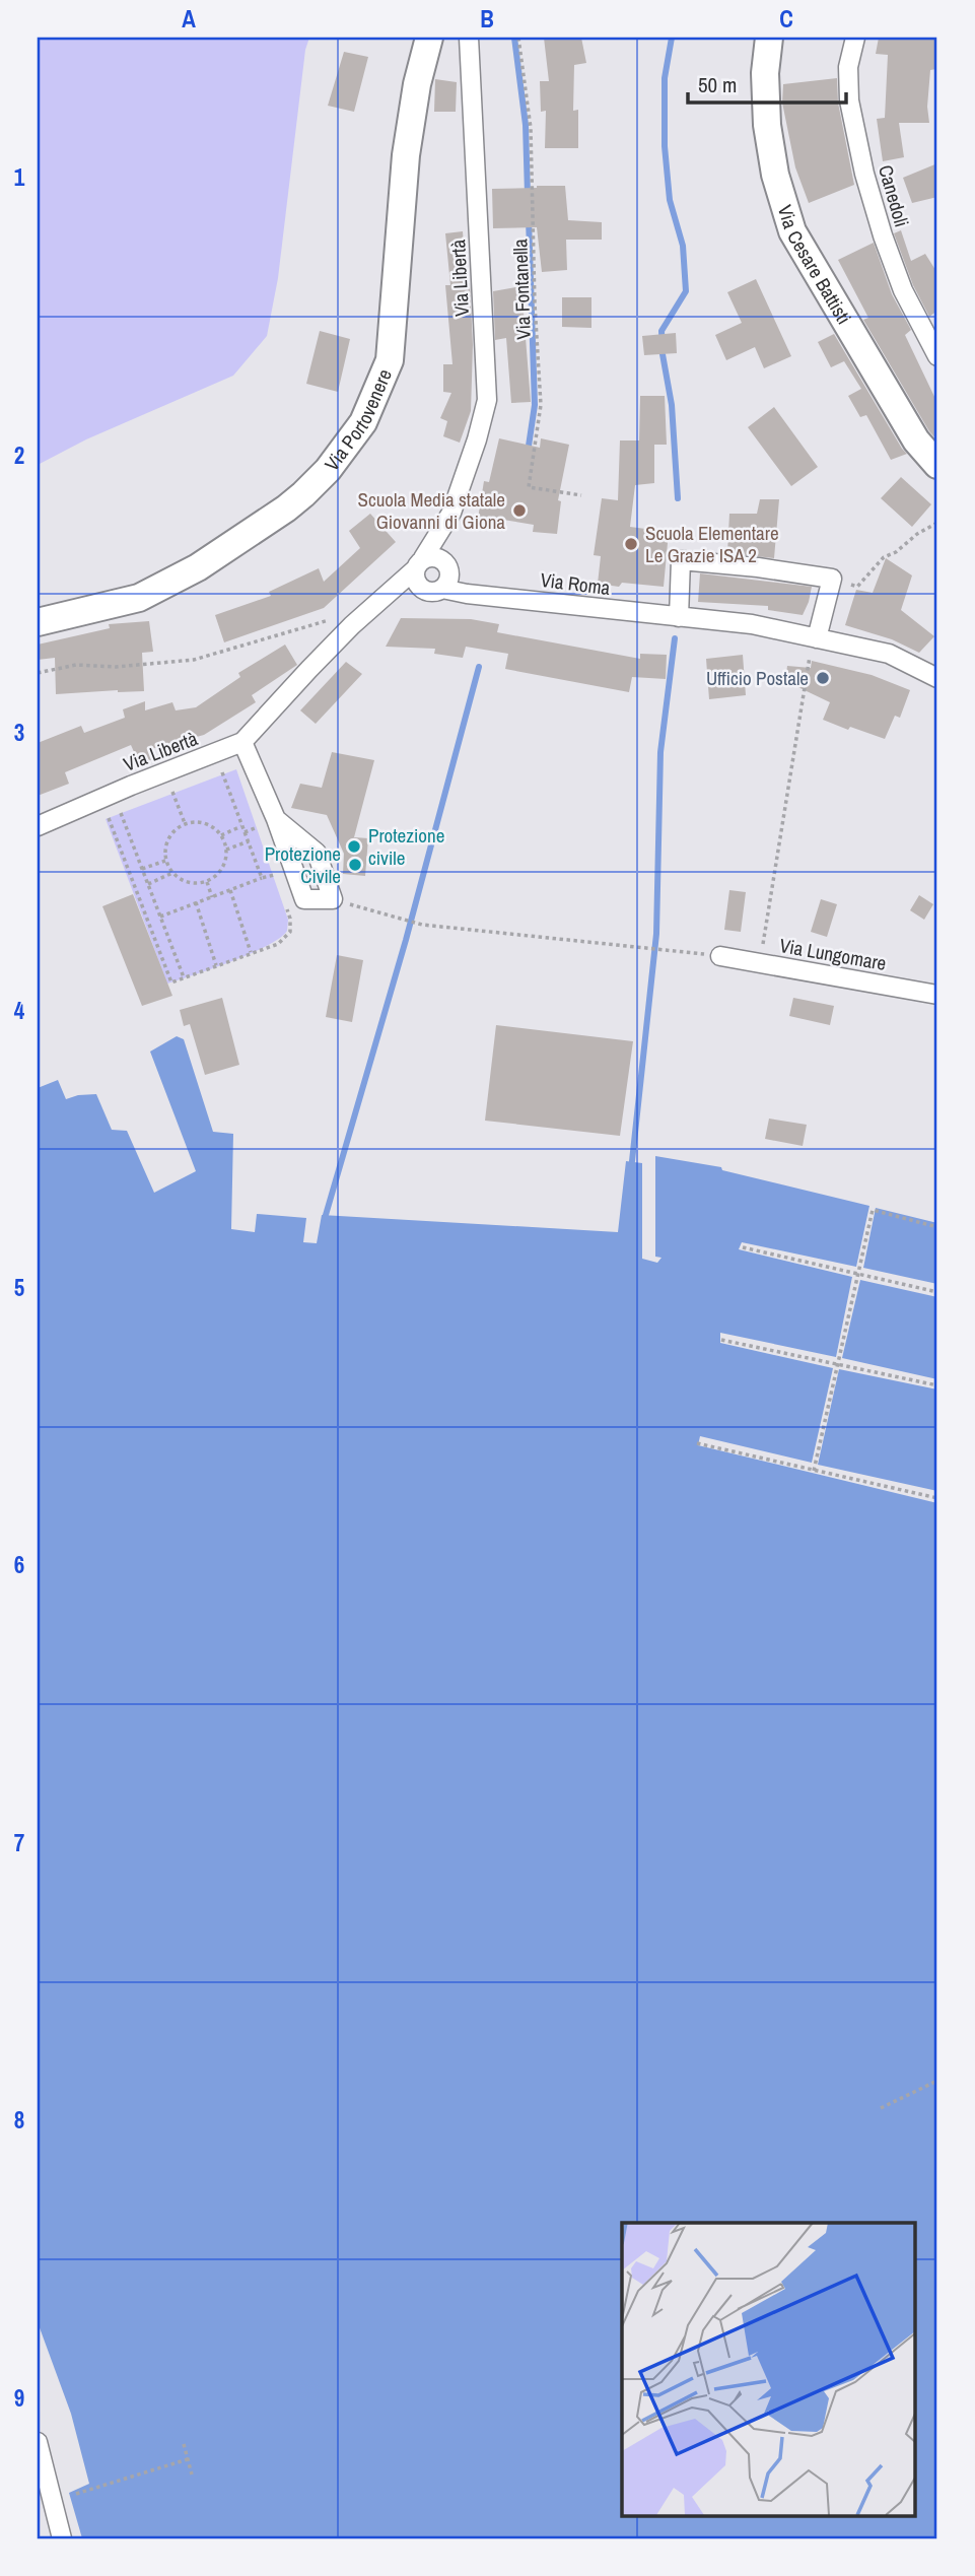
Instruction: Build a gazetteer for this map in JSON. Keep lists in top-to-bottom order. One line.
{"streets":{"main road":["Via Cesare Battisti","Via Portovenere"],"street":["Canedoli","Via Libertà","Via Roma","Via Lungomare"],"path":["Via Fontanella"]},"crossings":[["Via Libertà","Via Roma"]],"places":["Scuola Media statale Giovanni di Giona","Scuola Elementare Le Grazie ISA 2","Ufficio Postale","Protezione civile","Protezione Civile"],"scale_bar":"50 m","grid":{"columns":["A","B","C"],"rows":["1","2","3","4","5","6","7","8","9"]}}
